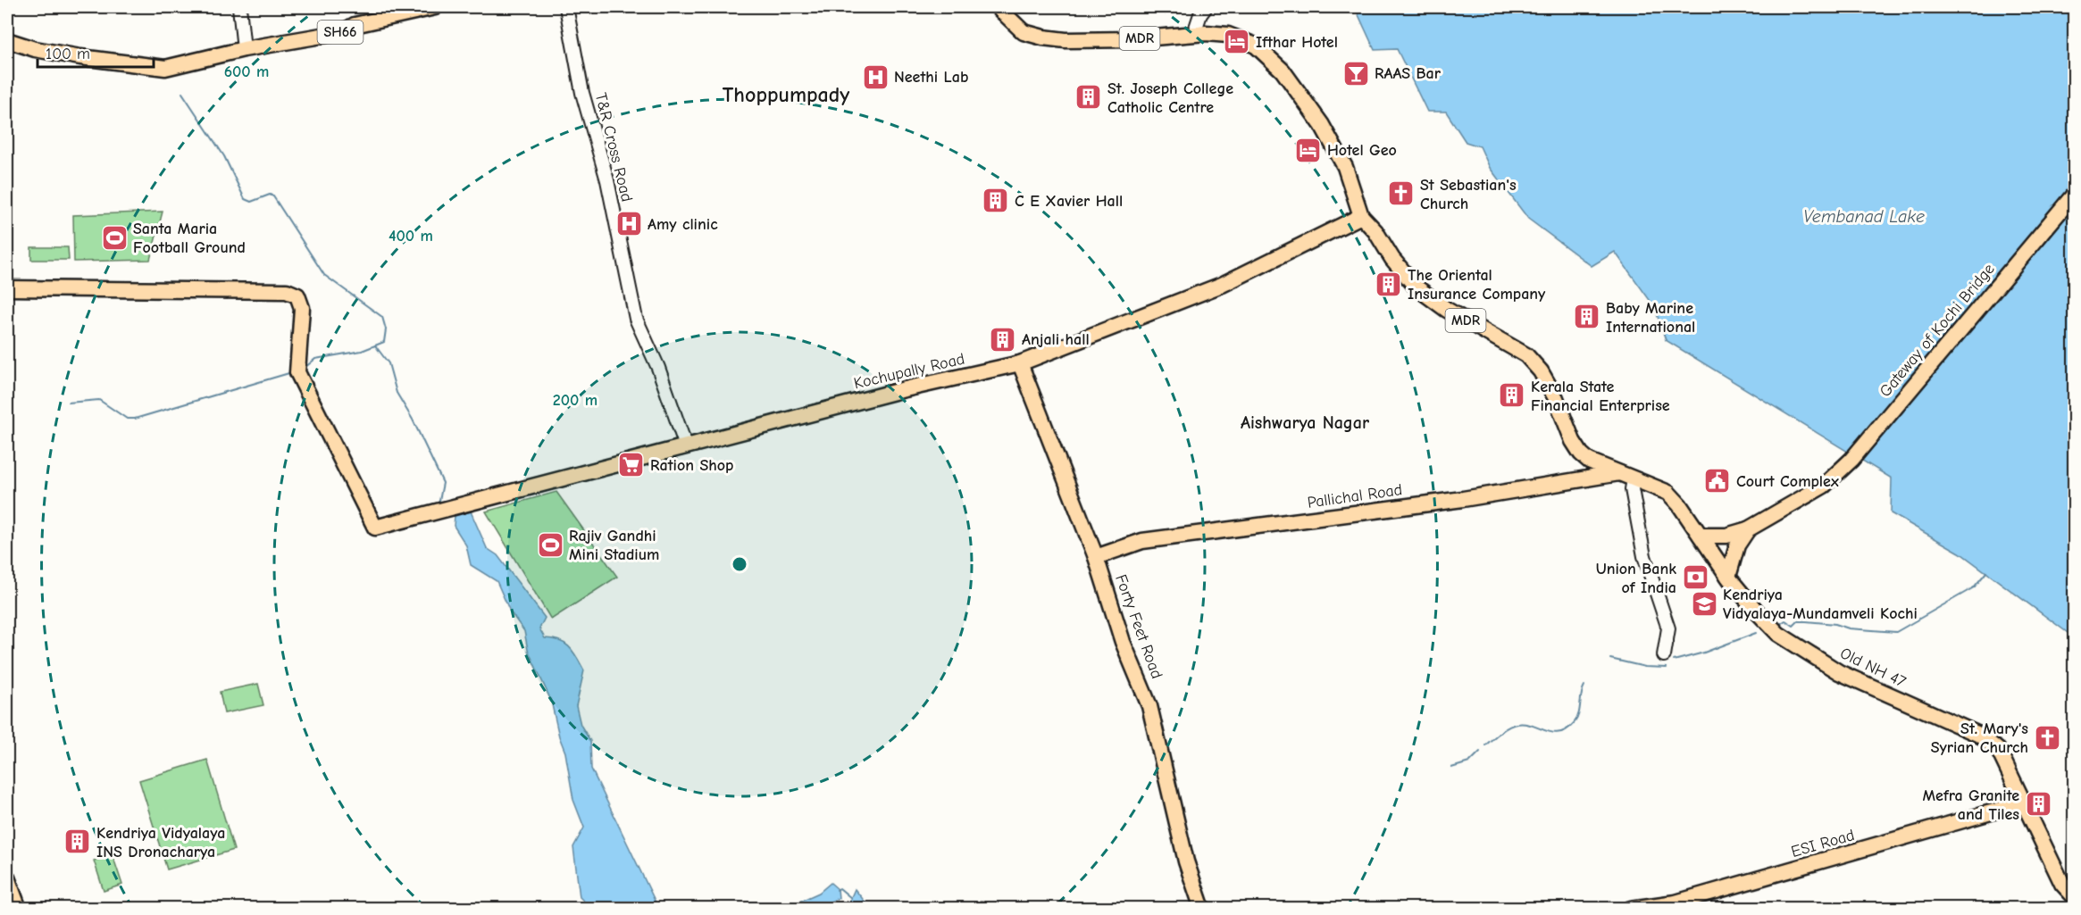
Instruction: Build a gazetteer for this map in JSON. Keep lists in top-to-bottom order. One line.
{"streets":{"main road":["SH66","MDR","Gateway of Kochi Bridge","Kochupally Road","Pallichal Road","Forty Feet Road","Old NH 47","ESI Road"],"street":["T&R Cross Road"]},"crossings":[["MDR","Kochupally Road"],["MDR","Pallichal Road"],["MDR","Old NH 47"],["T&R Cross Road","Kochupally Road"],["Kochupally Road","Forty Feet Road"],["Pallichal Road","Forty Feet Road"],["Old NH 47","ESI Road"]],"districts":["Thoppumpady","Aishwarya Nagar"],"water":["Vembanad Lake"],"places":{"hotel":["Ifthar Hotel","Hotel Geo"],"bar":["RAAS Bar"],"hospital":["Neethi Lab","Amy clinic"],"building":["St. Joseph College Catholic Centre","C E Xavier Hall","The Oriental Insurance Company","Baby Marine International","Anjali hall","Kerala State Financial Enterprise","Mefra Granite and Tiles","Kendriya Vidyalaya INS Dronacharya"],"church":["St Sebastian's Church","St. Mary's Syrian Church"],"sports":["Santa Maria Football Ground","Rajiv Gandhi Mini Stadium"],"supermarket":["Ration Shop"],"public building":["Court Complex"],"bank":["Union Bank of India"],"school or university":["Kendriya Vidyalaya-Mundamveli Kochi"]},"scale_bar":"100 m","rings":["600 m","400 m","200 m"]}
